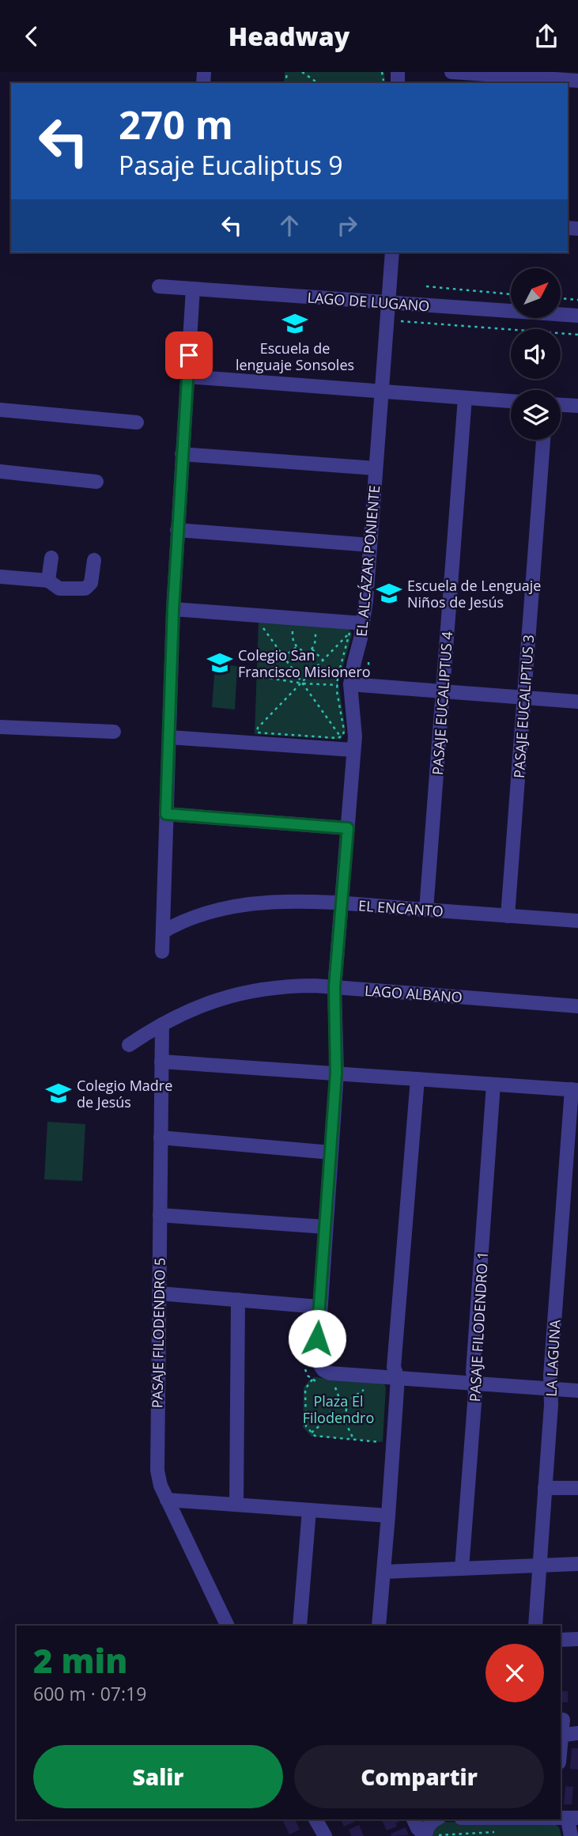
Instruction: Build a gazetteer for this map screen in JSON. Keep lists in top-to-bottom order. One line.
{"streets":{"street":["LAGO DE LUGANO","EL ALCÁZAR PONIENTE","PASAJE EUCALIPTUS 4","PASAJE EUCALIPTUS 3","EL ENCANTO","LAGO ALBANO","PASAJE FILODENDRO 1","PASAJE FILODENDRO 5","LA LAGUNA"]},"crossings":[["LAGO DE LUGANO","EL ALCÁZAR PONIENTE"],["EL ALCÁZAR PONIENTE","EL ENCANTO"],["EL ALCÁZAR PONIENTE","LAGO ALBANO"],["PASAJE EUCALIPTUS 4","EL ENCANTO"],["PASAJE EUCALIPTUS 3","EL ENCANTO"],["LAGO ALBANO","PASAJE FILODENDRO 5"]],"parks":["Plaza El Filodendro"],"places":{"school or university":["Escuela de lenguaje Sonsoles","Escuela de Lenguaje Niños de Jesús","Colegio San Francisco Misionero","Colegio Madre de Jesús"]},"north":"top right","page":{"header":"Headway","turn":["270 m","Pasaje Eucaliptus 9"],"heading":["2 min","600 m · 07:19"],"buttons":["Salir","Compartir"]}}
